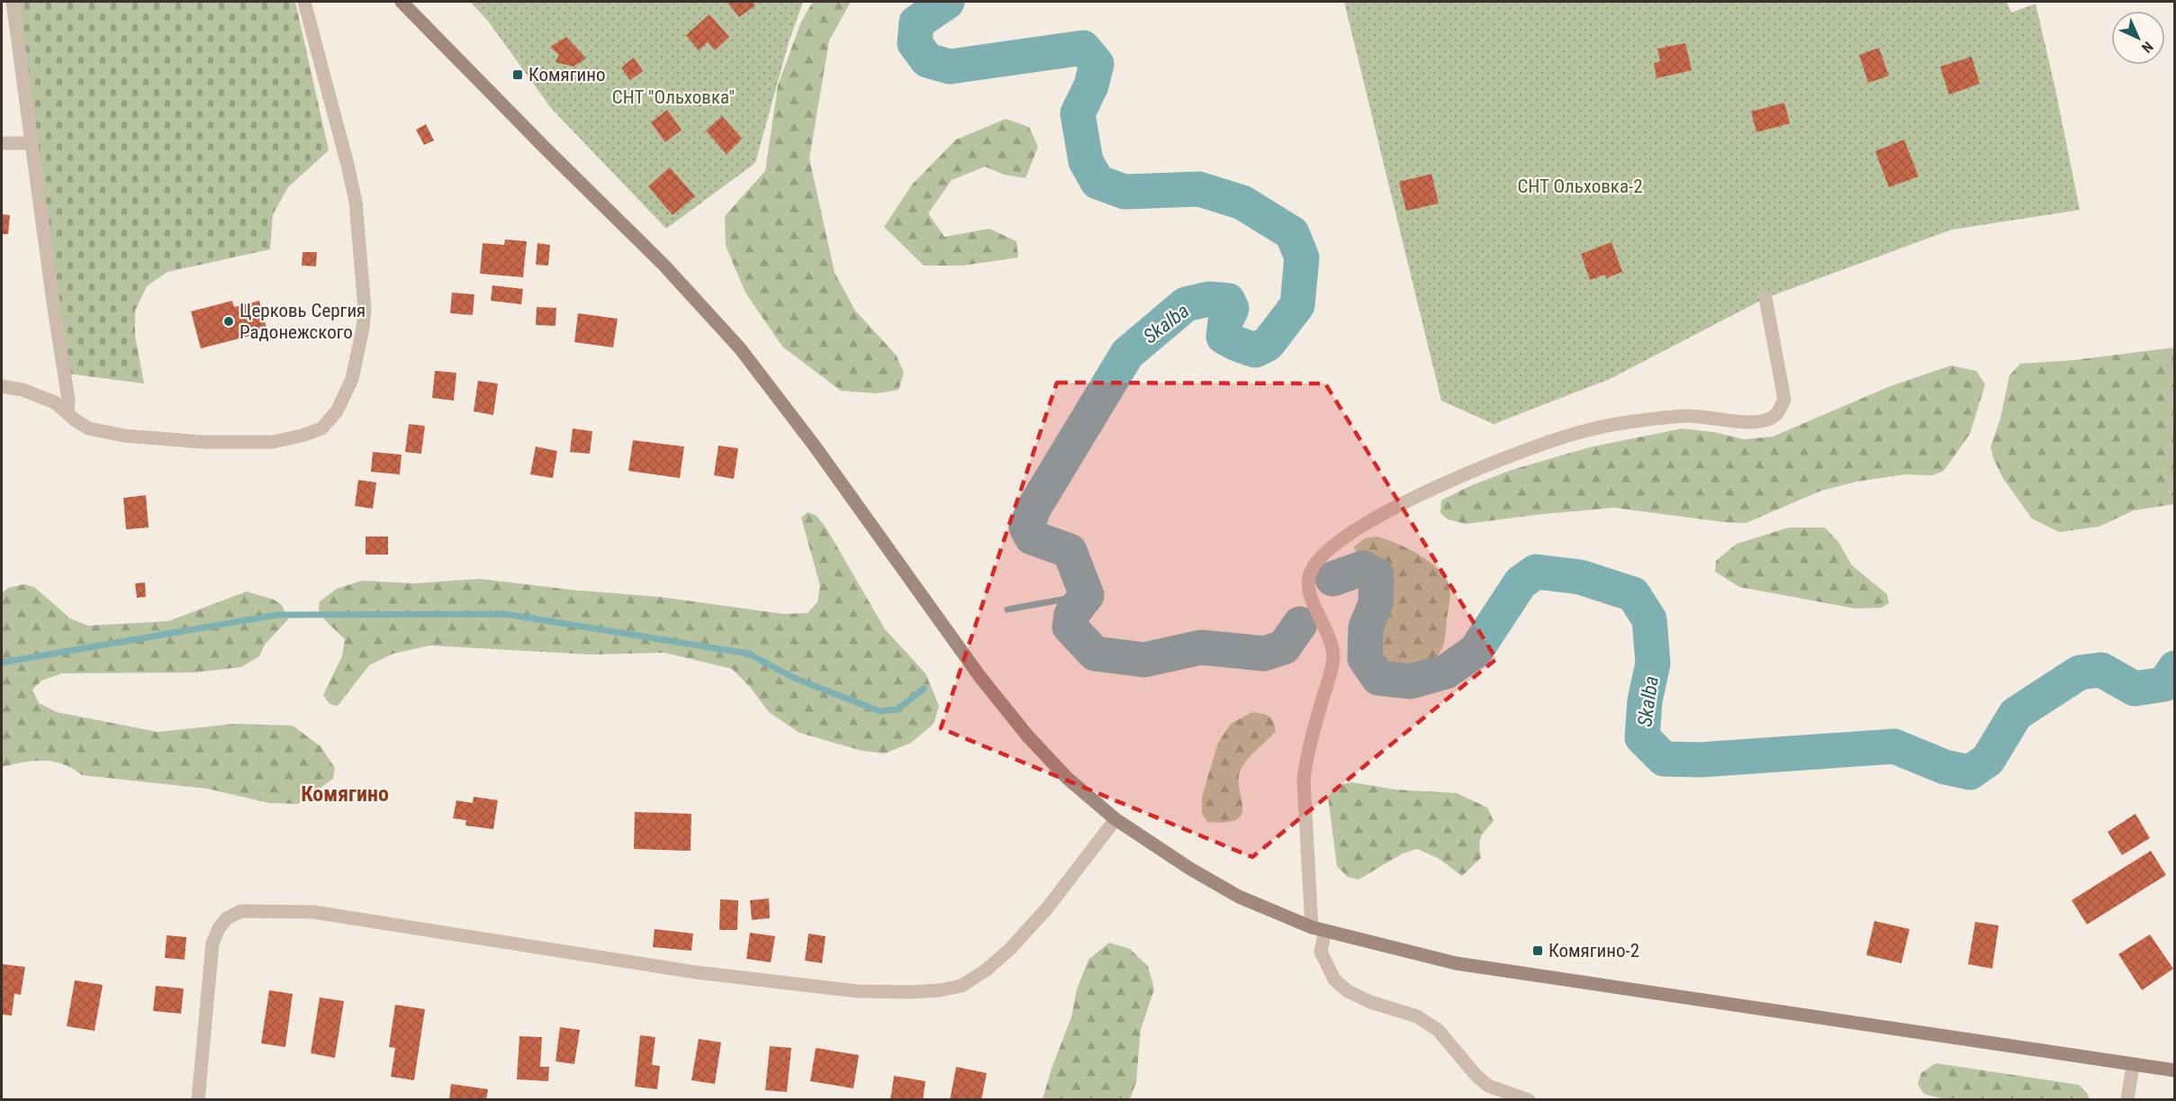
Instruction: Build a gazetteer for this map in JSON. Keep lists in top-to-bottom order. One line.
{"districts":["Комягино"],"water":["Skalba"],"parks":["СНТ \"Ольховка\"","СНТ Ольховка-2"],"places":{"transit":["Комягино","Комягино-2"],"other":["Церковь Сергия Радонежского"]},"north":"bottom right"}
